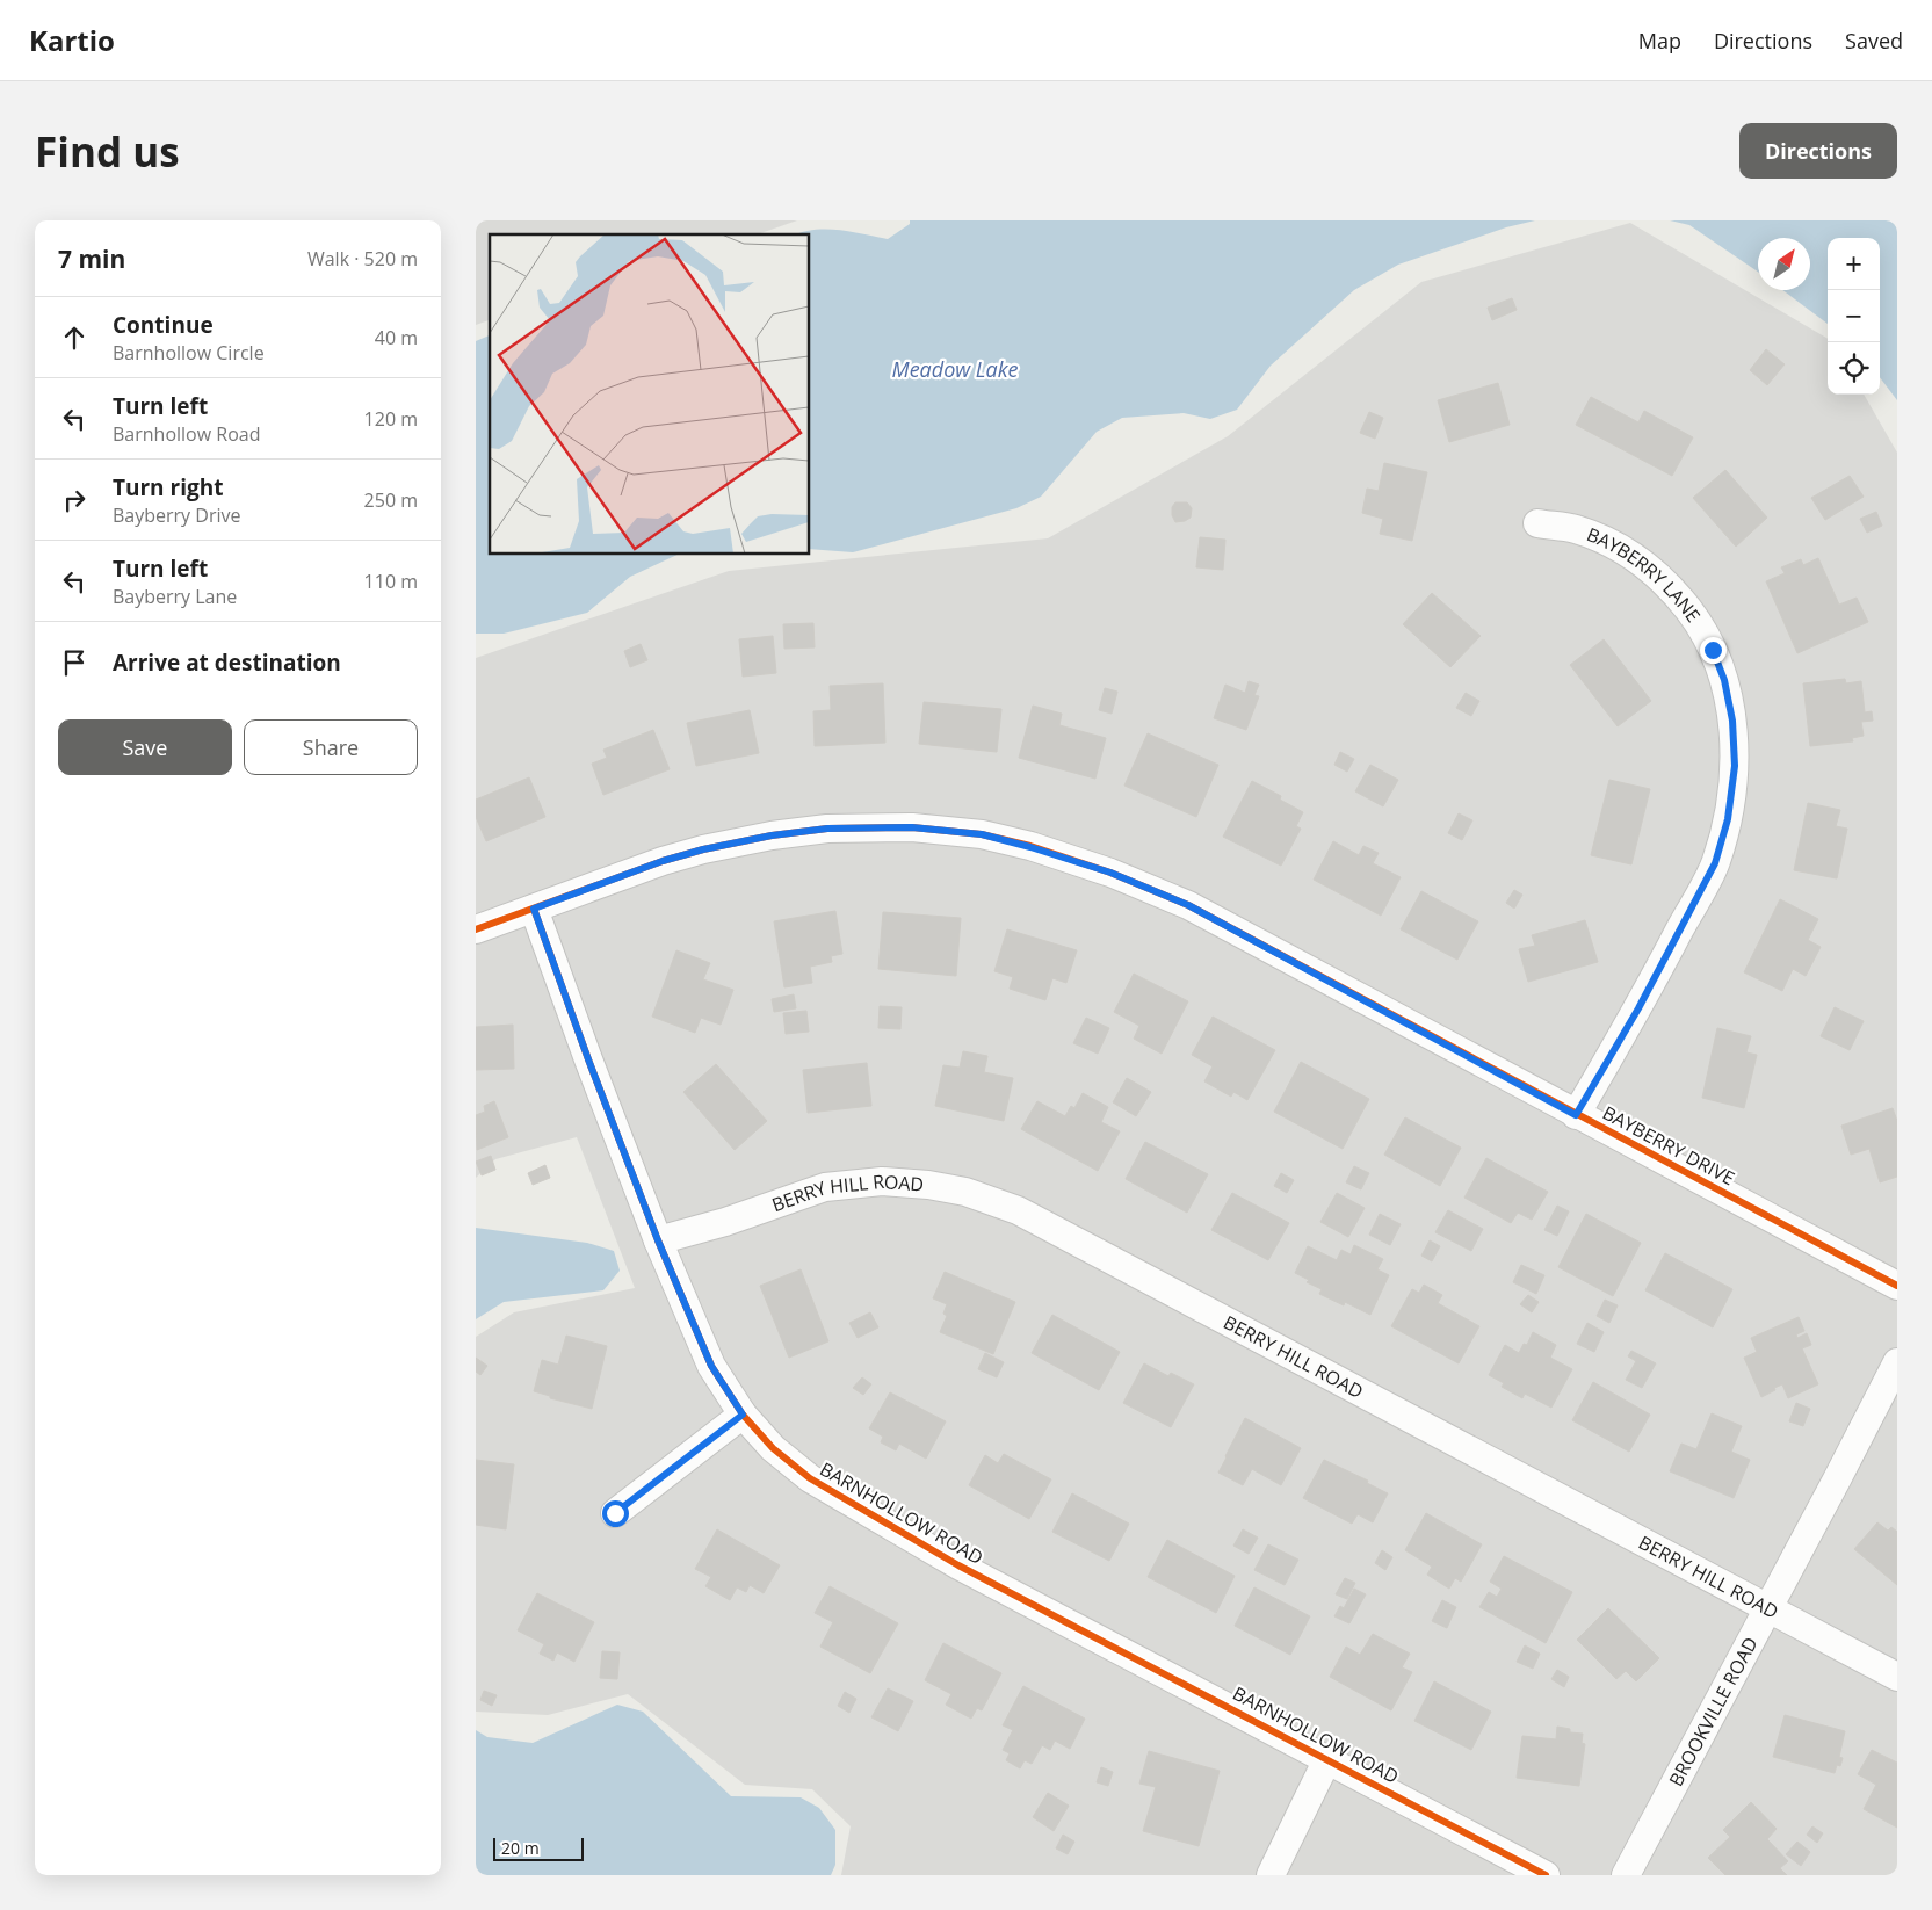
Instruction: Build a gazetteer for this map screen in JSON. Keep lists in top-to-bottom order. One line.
{"streets":{"street":["BAYBERRY LANE","BAYBERRY DRIVE","BERRY HILL ROAD","BARNHOLLOW ROAD","BROOKVILLE ROAD"]},"crossings":[["BAYBERRY LANE","BAYBERRY DRIVE"],["BAYBERRY DRIVE","BARNHOLLOW ROAD"],["BERRY HILL ROAD","BARNHOLLOW ROAD"],["BERRY HILL ROAD","BROOKVILLE ROAD"]],"water":["Meadow Lake"],"scale_bar":"20 m","north":"top right","page":{"header":"Kartio","nav":["Map","Directions","Saved"],"buttons":["Directions",["Save","Share"]],"title":"Find us","heading":["7 min","Walk · 520 m"],"map_buttons":["+","−"],"list":[["Continue","Barnhollow Circle","40 m"],["Turn left","Barnhollow Road","120 m"],["Turn right","Bayberry Drive","250 m"],["Turn left","Bayberry Lane","110 m"],"Arrive at destination"],"scale":"20 m"}}
